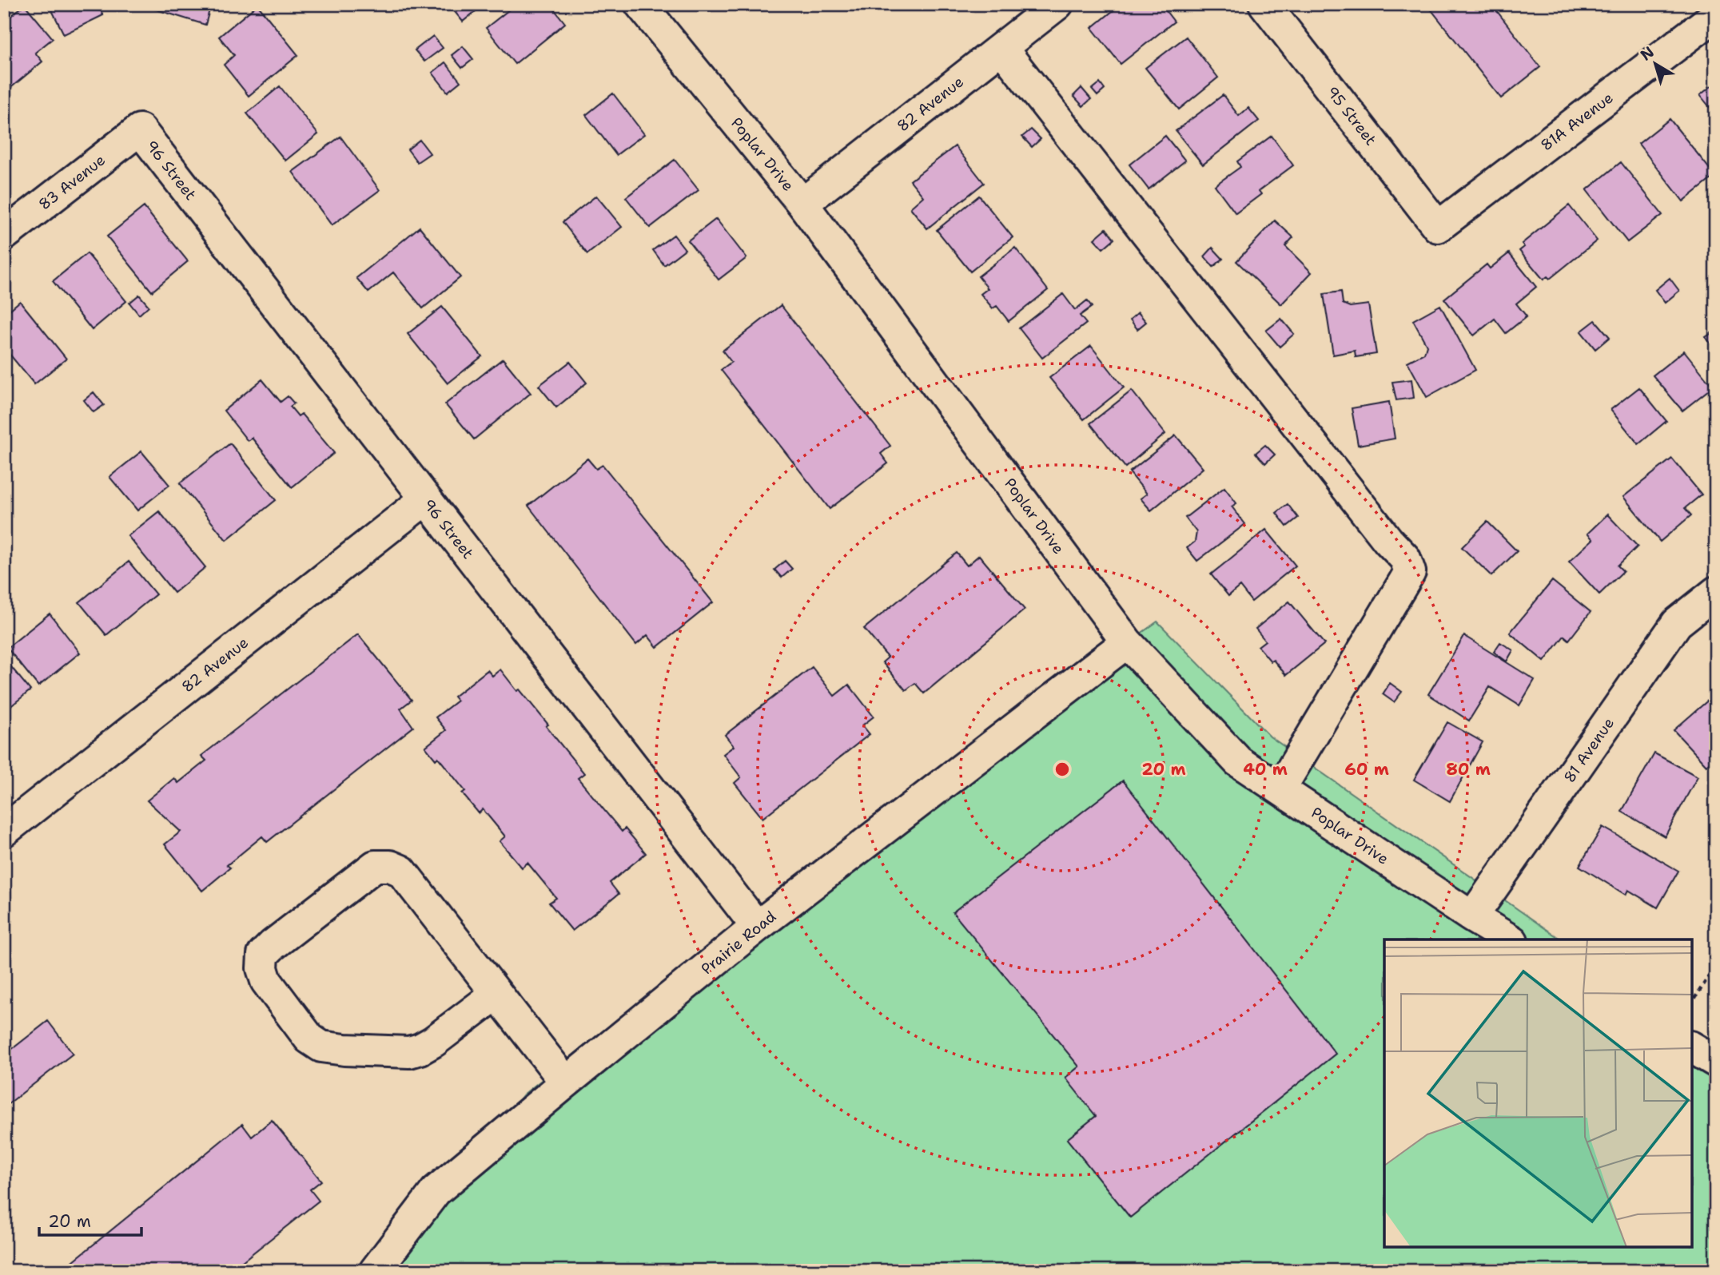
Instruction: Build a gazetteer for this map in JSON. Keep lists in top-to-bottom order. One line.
{"streets":{"street":["82 Avenue","95 Street","81A Avenue","Poplar Drive","96 Street","83 Avenue","81 Avenue","Prairie Road"]},"crossings":[["82 Avenue","Poplar Drive"],["82 Avenue","96 Street"],["95 Street","81A Avenue"],["Poplar Drive","81 Avenue"],["Poplar Drive","Prairie Road"],["96 Street","83 Avenue"],["96 Street","Prairie Road"]],"scale_bar":"20 m","north":"top left","rings":["20 m","40 m","60 m","80 m"]}
